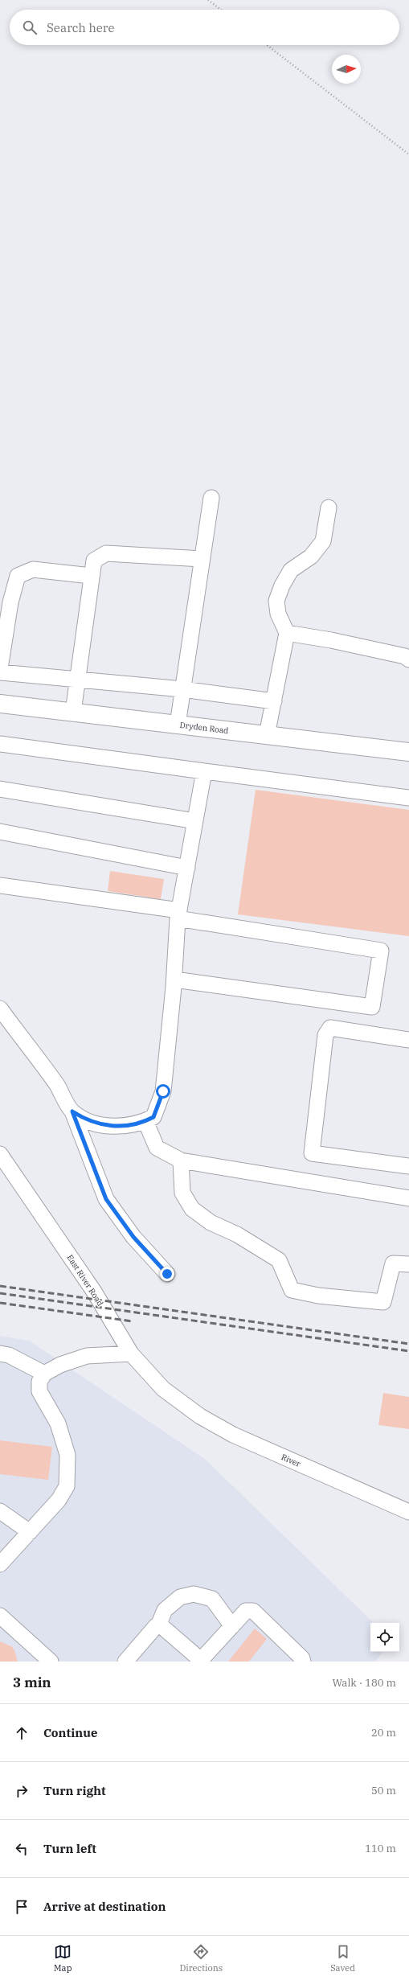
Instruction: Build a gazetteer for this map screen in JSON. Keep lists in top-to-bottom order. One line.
{"streets":{"main road":["Dryden Road"],"street":["East River Road","River"]},"crossings":[["East River Road","River"]],"north":"right","page":{"search":"Search here","heading":["3 min","Walk · 180 m"],"list":[["Continue","20 m"],["Turn right","50 m"],["Turn left","110 m"],"Arrive at destination"],"nav":["Map","Directions","Saved"]}}
